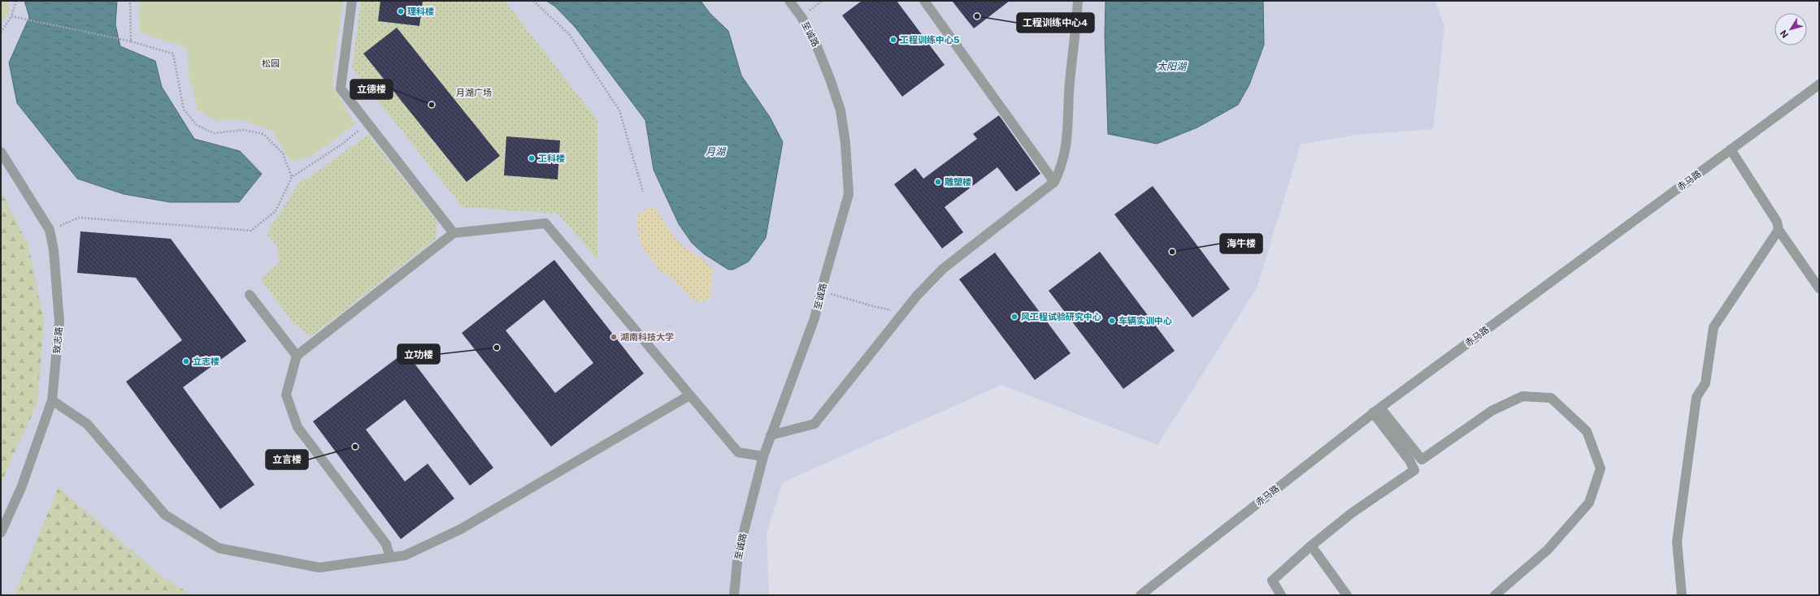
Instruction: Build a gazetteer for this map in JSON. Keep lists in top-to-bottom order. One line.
{"streets":{"street":["至诚路","赤马路","致志路"]},"water":["太阳湖","月湖"],"parks":["松园","月湖广场"],"places":["理科楼","工程训练中心4","工程训练中心5","立德楼","工科楼","雕塑楼","海牛楼","风工程试验研究中心","车辆实训中心","湖南科技大学","立功楼","立志楼","立言楼"],"north":"bottom left"}
